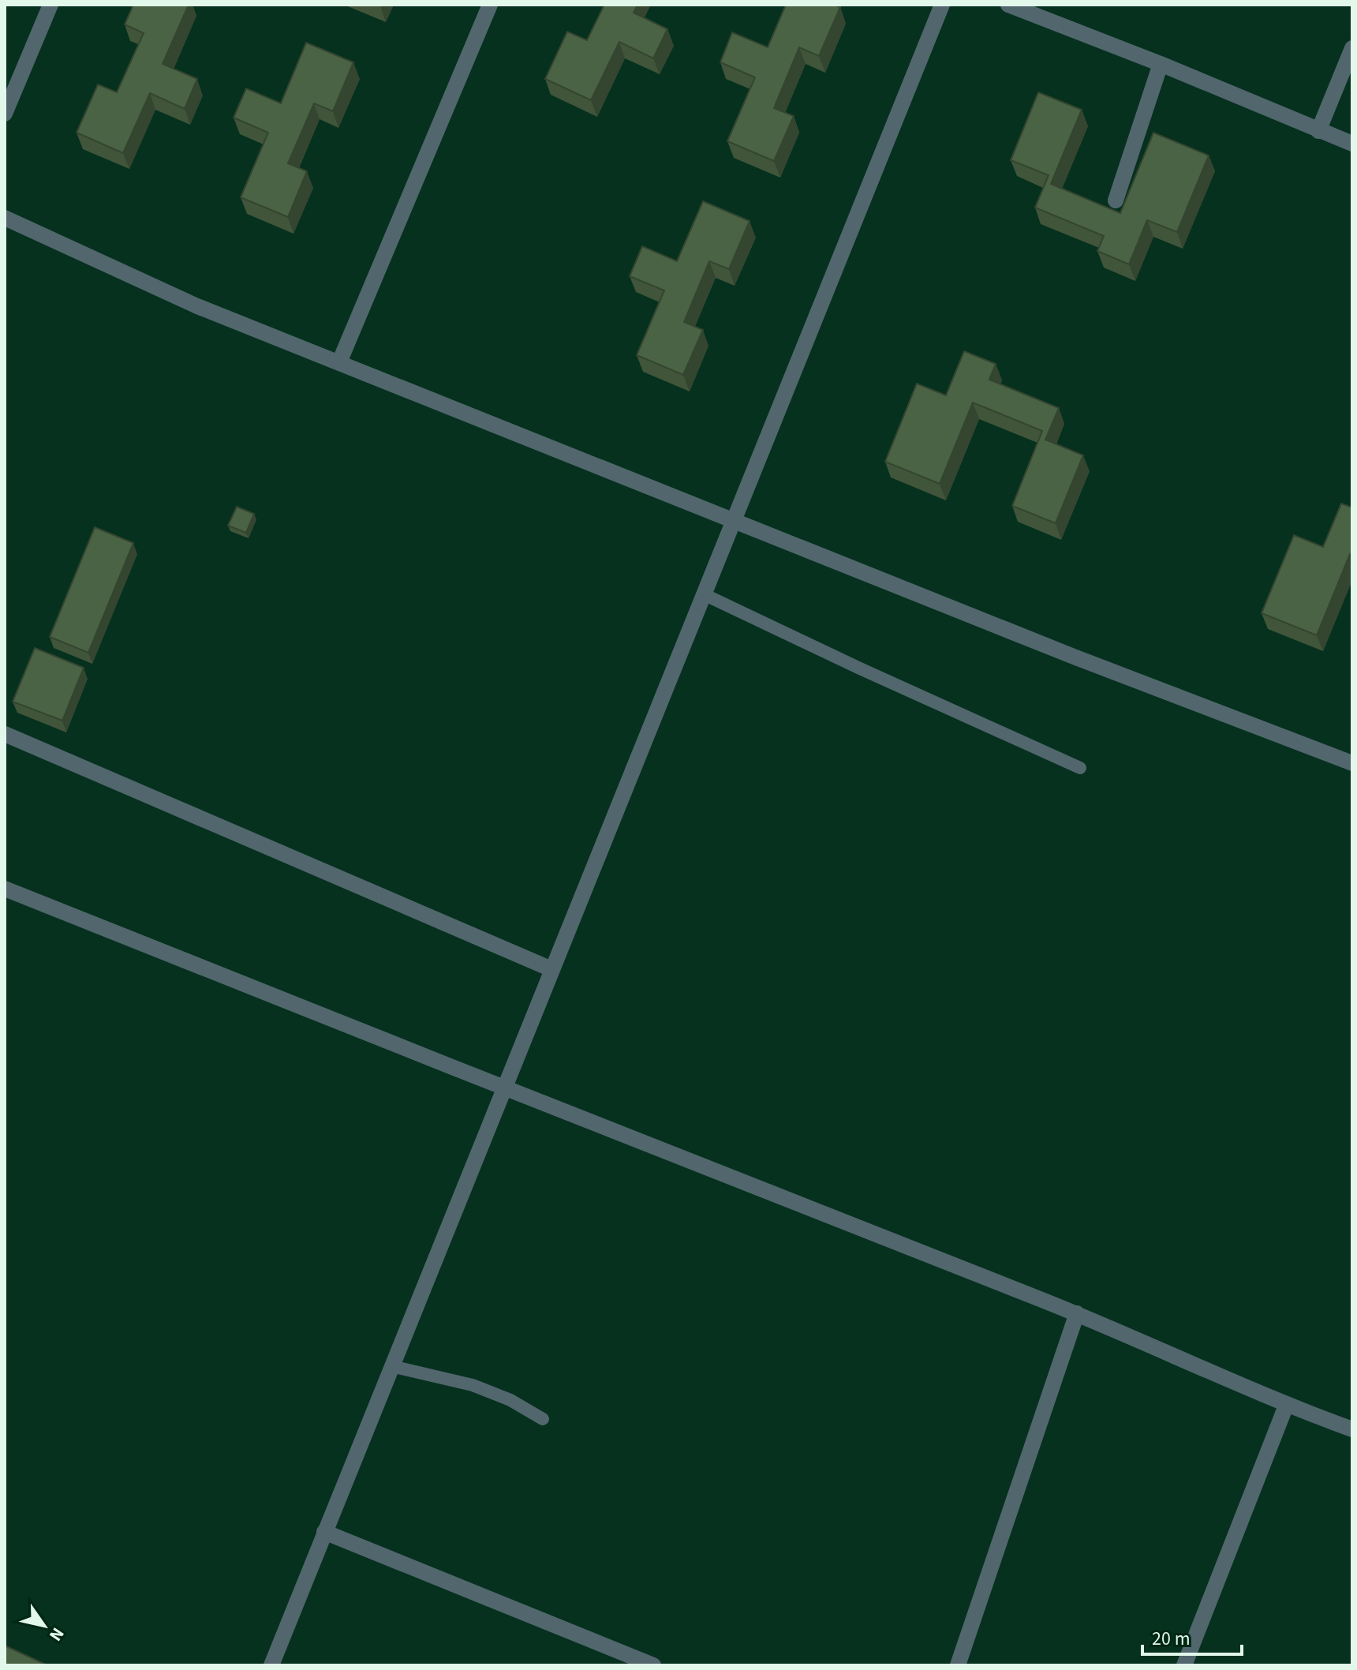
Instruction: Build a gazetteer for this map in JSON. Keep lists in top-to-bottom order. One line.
{"scale_bar":"20 m","north":"bottom right"}
